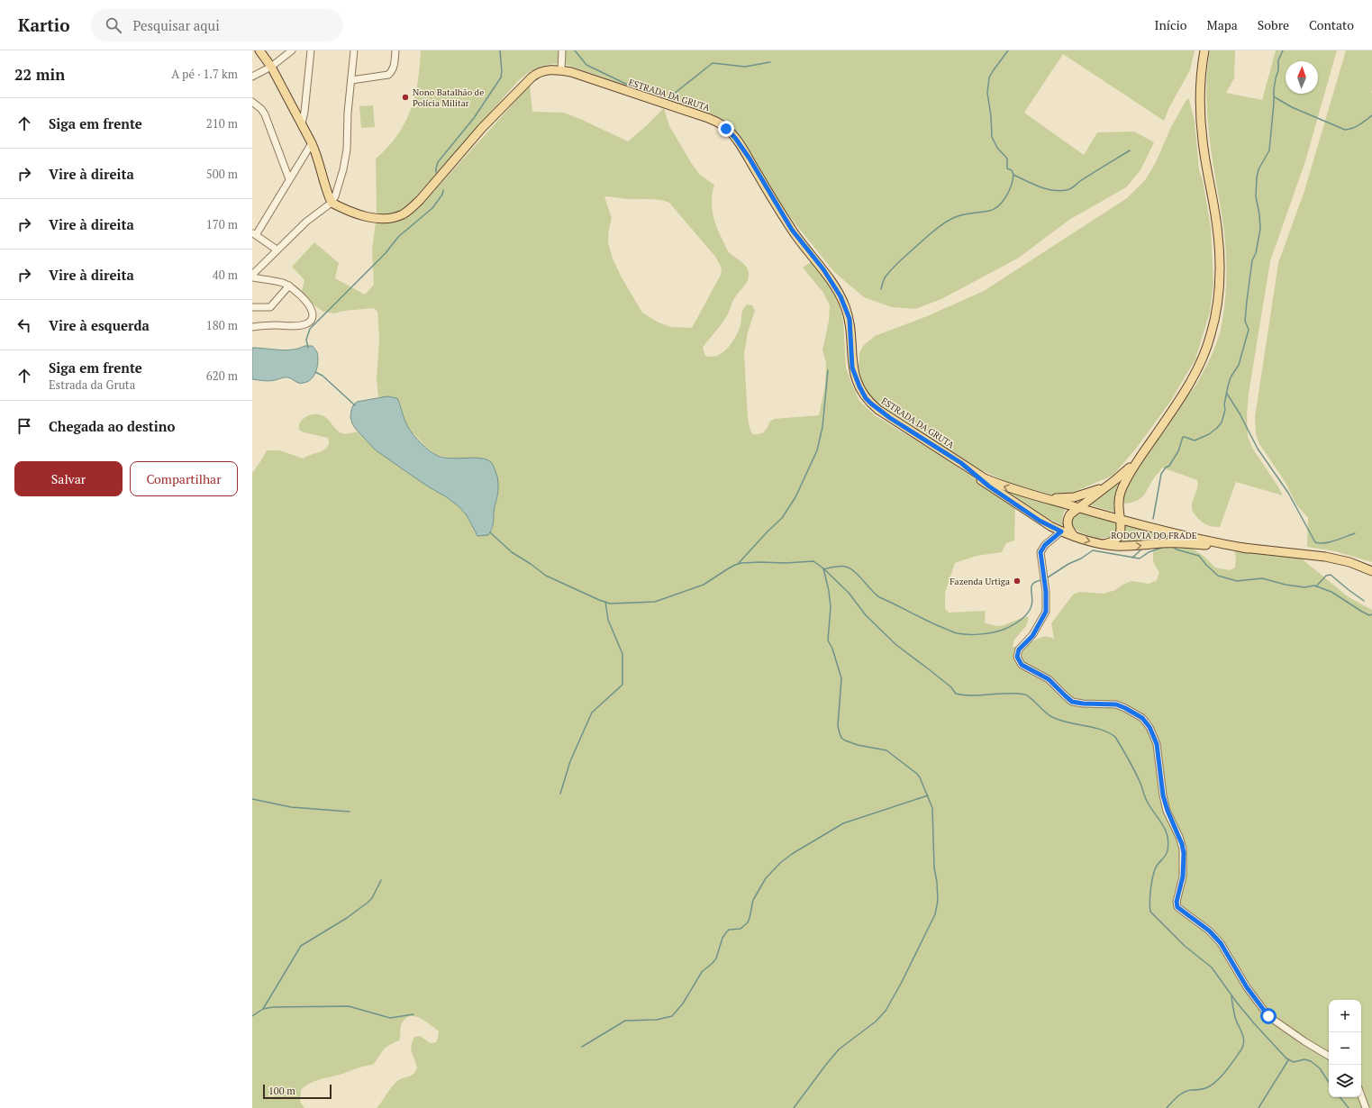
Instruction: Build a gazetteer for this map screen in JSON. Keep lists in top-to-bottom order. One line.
{"streets":{"main road":["ESTRADA DA GRUTA","RODOVIA DO FRADE"]},"crossings":[["ESTRADA DA GRUTA","RODOVIA DO FRADE"]],"places":["Nono Batalhão de Polícia Militar","Fazenda Urtiga"],"scale_bar":"100 m","north":"top","page":{"header":"Kartio","search":"Pesquisar aqui","nav":["Início","Mapa","Sobre","Contato"],"heading":["22 min","A pé · 1.7 km"],"list":[["Siga em frente","210 m"],["Vire à direita","500 m"],["Vire à direita","170 m"],["Vire à direita","40 m"],["Vire à esquerda","180 m"],["Siga em frente","Estrada da Gruta","620 m"],"Chegada ao destino"],"buttons":["Salvar","Compartilhar"],"map_buttons":["+","−"],"scale":"100 m"}}
